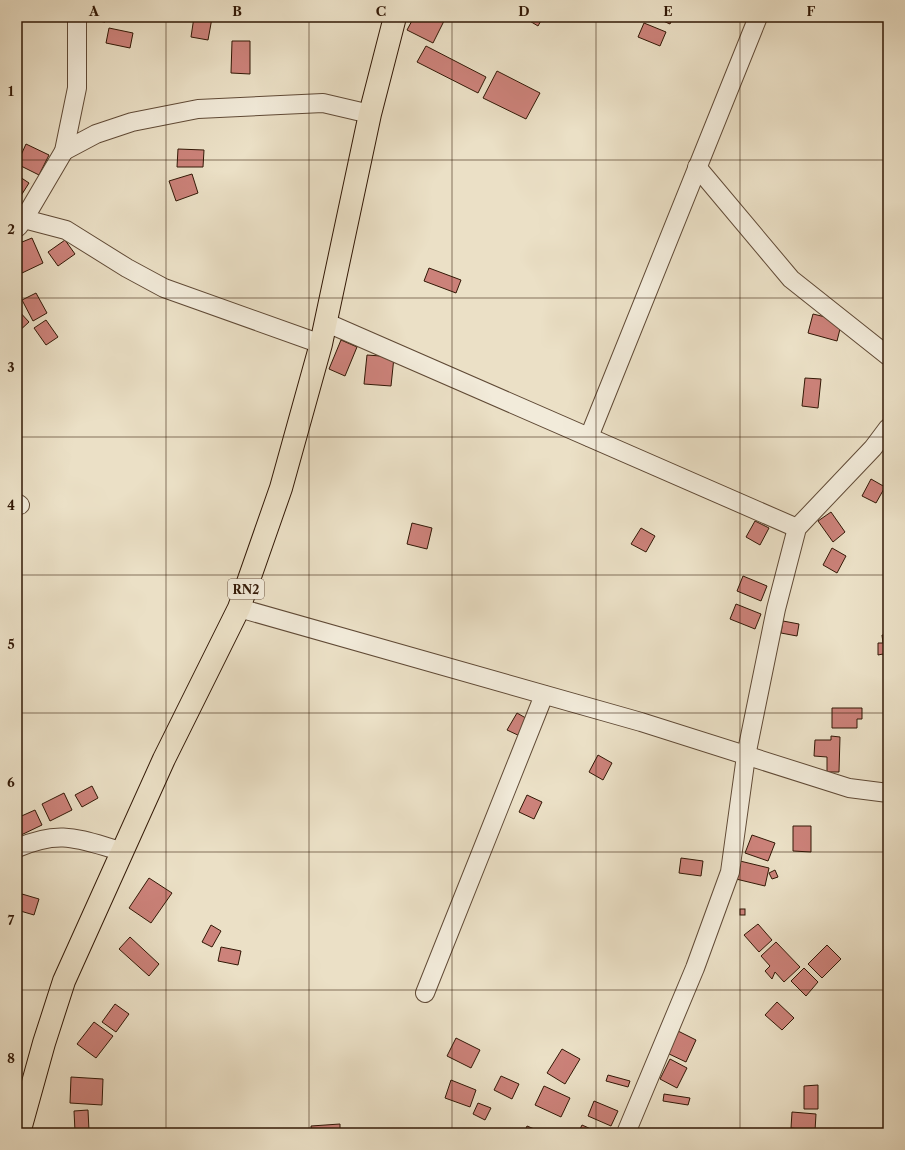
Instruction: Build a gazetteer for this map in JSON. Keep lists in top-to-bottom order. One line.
{"streets":{"highway":["RN2"]},"grid":{"columns":["A","B","C","D","E","F"],"rows":["1","2","3","4","5","6","7","8"]}}
